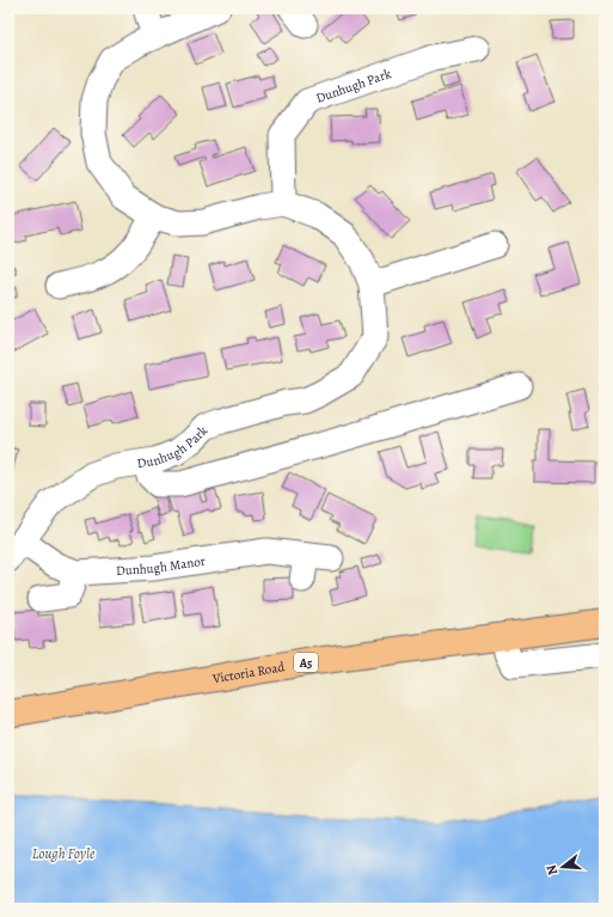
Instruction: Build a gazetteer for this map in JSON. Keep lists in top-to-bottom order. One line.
{"streets":{"highway":["A5","Victoria Road"],"street":["Dunhugh Park","Dunhugh Manor"]},"crossings":[["Dunhugh Park","Dunhugh Manor"]],"water":["Lough Foyle"],"north":"left"}
